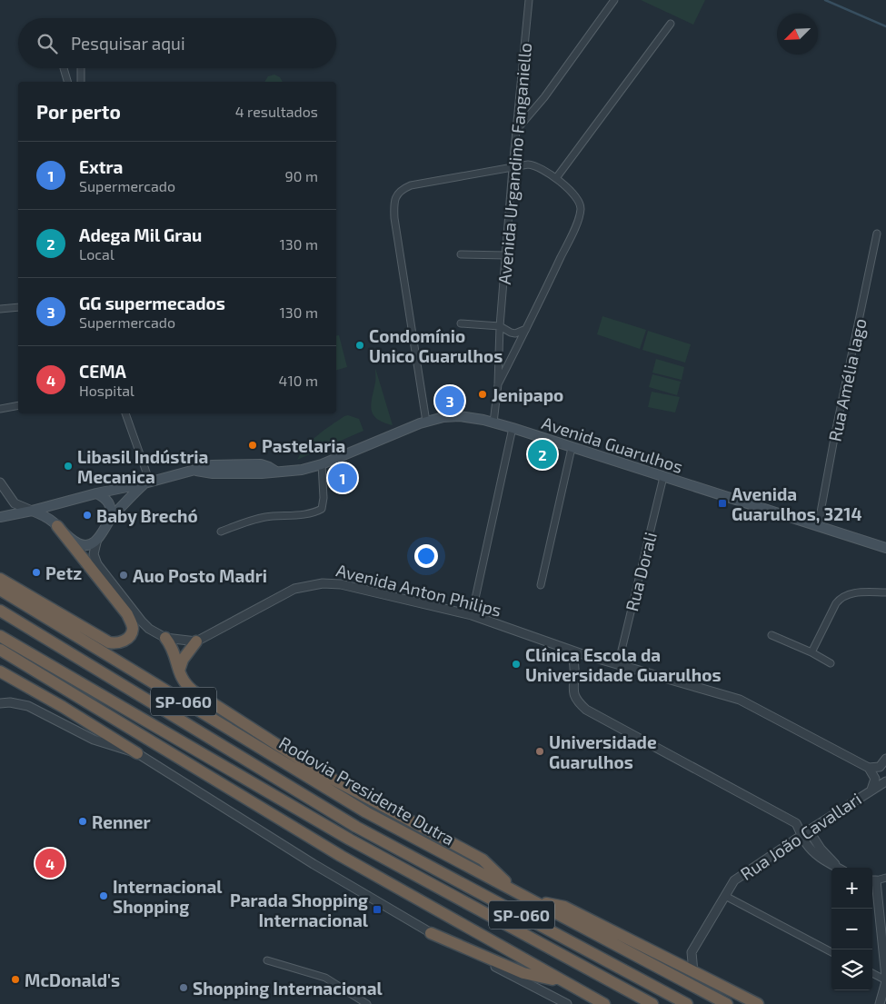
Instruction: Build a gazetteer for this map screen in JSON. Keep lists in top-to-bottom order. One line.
{"streets":{"highway":["SP-060","Rodovia Presidente Dutra"],"main road":["Avenida Guarulhos"],"street":["Avenida Urgandino Fanganiello","Rua Amélia lago","Rua Dorali","Avenida Anton Philips","Rua João Cavallari"]},"crossings":[["Avenida Urgandino Fanganiello","Avenida Guarulhos"],["Rua Amélia lago","Avenida Guarulhos"],["Avenida Guarulhos","Rua Dorali"],["Rua Dorali","Avenida Anton Philips"]],"places":{"other":["Condomínio Unico Guarulhos","Jenipapo","Pastelaria","Libasil Indústria Mecanica","Baby Brechó","Petz","Auo Posto Madri","Clínica Escola da Universidade Guarulhos","Universidade Guarulhos","Renner","Internacional Shopping","McDonald's","Shopping Internacional"],"transit":["Avenida Guarulhos, 3214","Parada Shopping Internacional"]},"north":"bottom left","page":{"search":"Pesquisar aqui","heading":["Por perto","4 resultados"],"list":[{"mark":"1","name":"Extra","note":"Supermercado","value":"90 m"},{"mark":"2","name":"Adega Mil Grau","note":"Local","value":"130 m"},{"mark":"3","name":"GG supermecados","note":"Supermercado","value":"130 m"},{"mark":"4","name":"CEMA","note":"Hospital","value":"410 m"}],"pins":["3","2","1","4"],"map_buttons":["+","−"]}}
